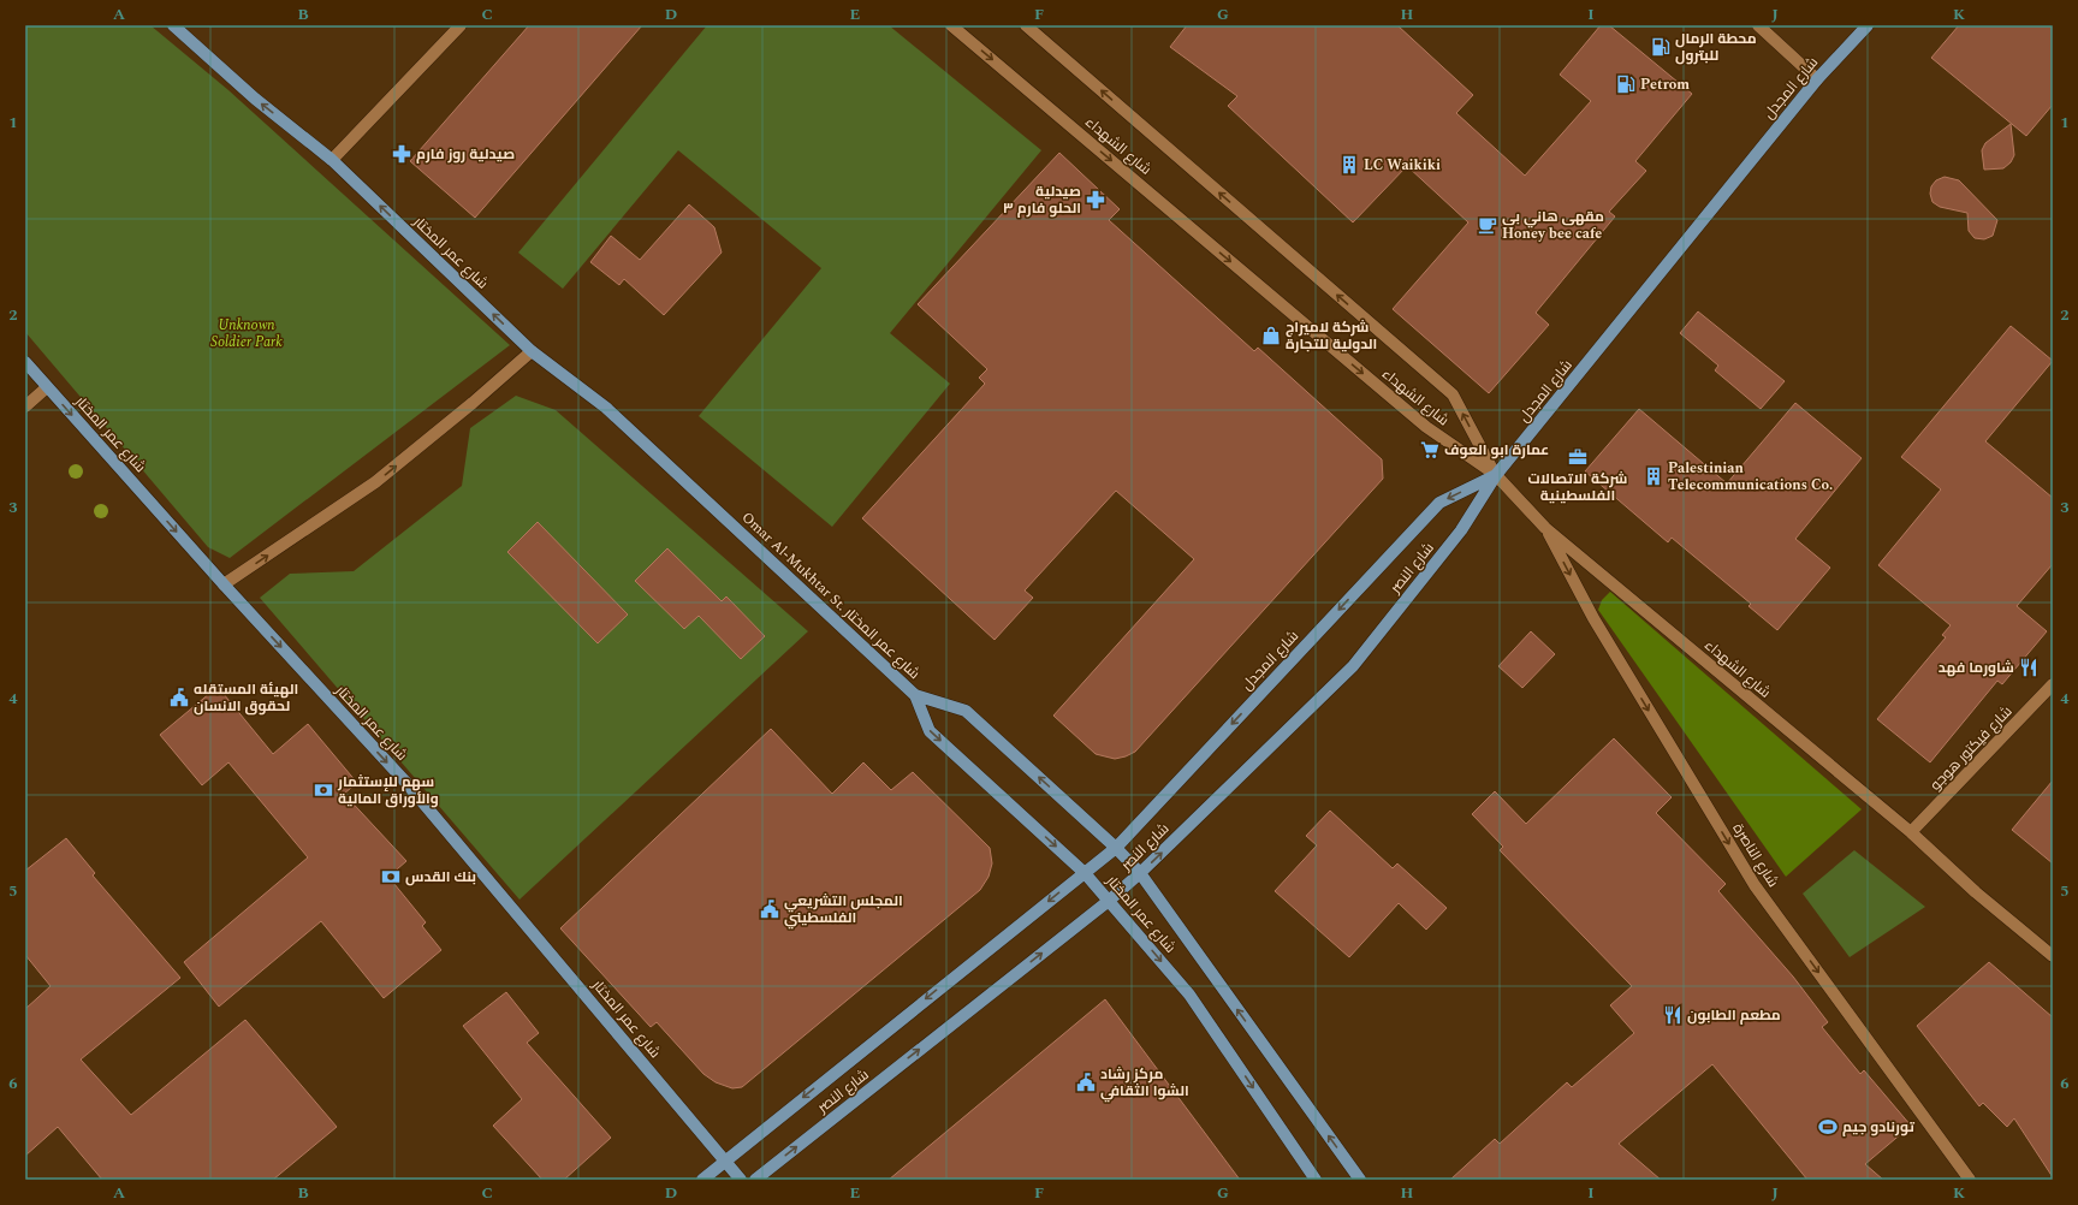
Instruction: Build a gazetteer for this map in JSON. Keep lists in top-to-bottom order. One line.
{"streets":{"main road":["شارع المجدل","شارع عمر المختار","شارع النصر","Omar Al-Mukhtar St. شارع عمر المختار"],"street":["شارع الشهداء","شارع فيكتور هوجو","شارع الناصرة"]},"crossings":[["شارع المجدل","شارع الشهداء"],["شارع المجدل","شارع عمر المختار"],["شارع المجدل","شارع النصر"],["شارع المجدل","Omar Al-Mukhtar St. شارع عمر المختار"],["شارع الشهداء","شارع النصر"],["شارع الشهداء","شارع فيكتور هوجو"],["شارع الشهداء","شارع الناصرة"],["شارع عمر المختار","شارع النصر"],["شارع عمر المختار","Omar Al-Mukhtar St. شارع عمر المختار"],["شارع النصر","Omar Al-Mukhtar St. شارع عمر المختار"]],"one_way":["شارع المجدل","شارع الناصرة"],"parks":["Unknown Soldier Park"],"places":{"fuel station":["محطة الرمال للبترول","Petrom"],"pharmacy":["صيدلية روز فارم","صيدلية الحلو فارم ٣"],"building":["LC Waikiki","Palestinian Telecommunications Co."],"cafe":["مقهى هاني بي Honey bee cafe"],"shop":["شركة لاميراج الدولية للتجارة"],"supermarket":["عمارة ابو العوف"],"office":["شركة الاتصالات الفلسطينية"],"restaurant":["شاورما فهد","مطعم الطابون"],"public building":["الهيئة المستقله لحقوق الانسان","المجلس التشريعي الفلسطيني","مركز رشاد الشوا الثقافي"],"bank":["سهم للإستثمار والأوراق المالية","بنك القدس"],"sports":["تورنادو جيم"]},"grid":{"columns":["A","B","C","D","E","F","G","H","I","J","K"],"rows":["1","2","3","4","5","6"]}}
